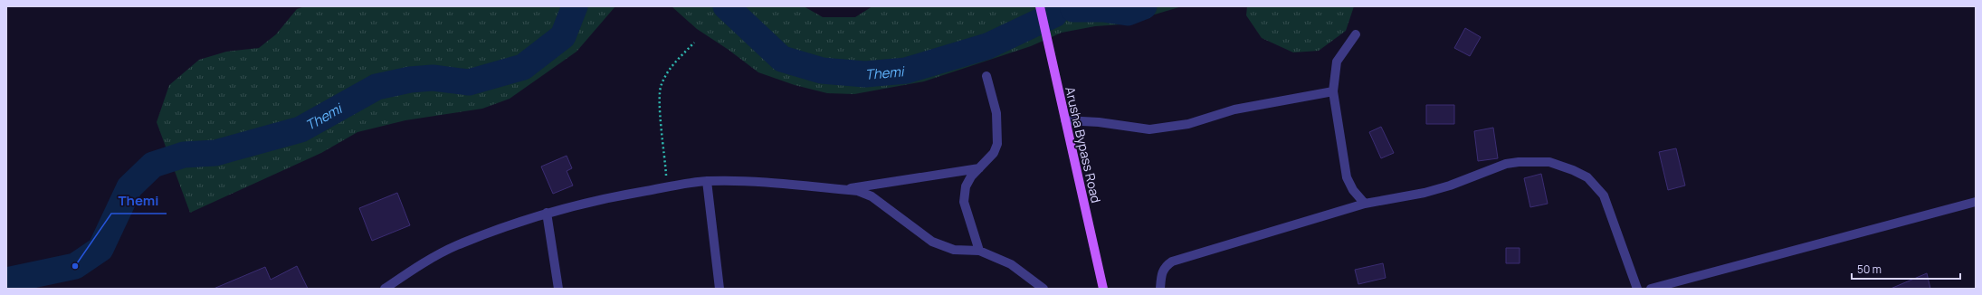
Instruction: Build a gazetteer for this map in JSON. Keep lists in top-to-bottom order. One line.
{"streets":{"main road":["Arusha Bypass Road"]},"water":["Themi"],"places":["Themi"],"scale_bar":"50 m"}
